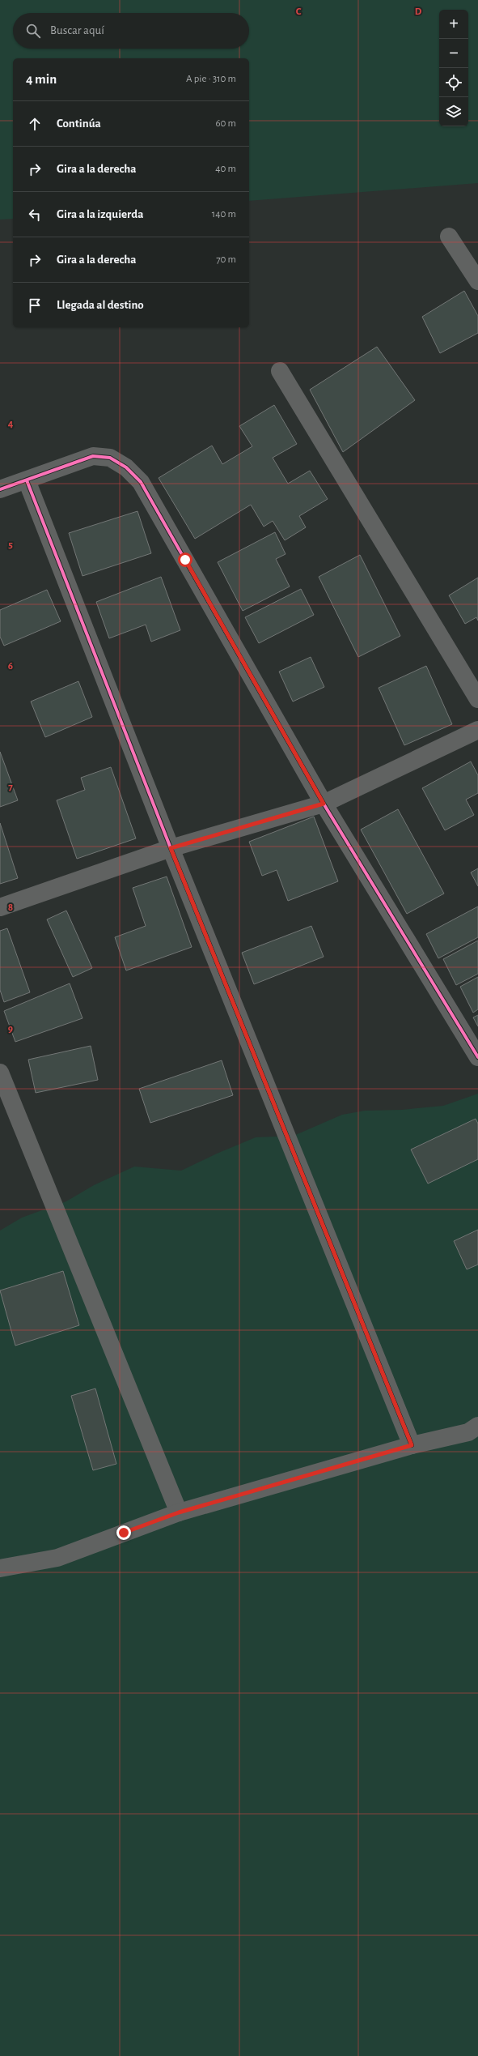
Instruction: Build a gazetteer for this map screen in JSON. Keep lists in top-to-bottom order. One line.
{"page":{"map_buttons":["+","−"],"search":"Buscar aquí","heading":["4 min","A pie · 310 m"],"list":[["Continúa","60 m"],["Gira a la derecha","40 m"],["Gira a la izquierda","140 m"],["Gira a la derecha","70 m"],"Llegada al destino"]},"grid":{"columns":["C","D"],"rows":["4","5","6","7","8","9"]}}
